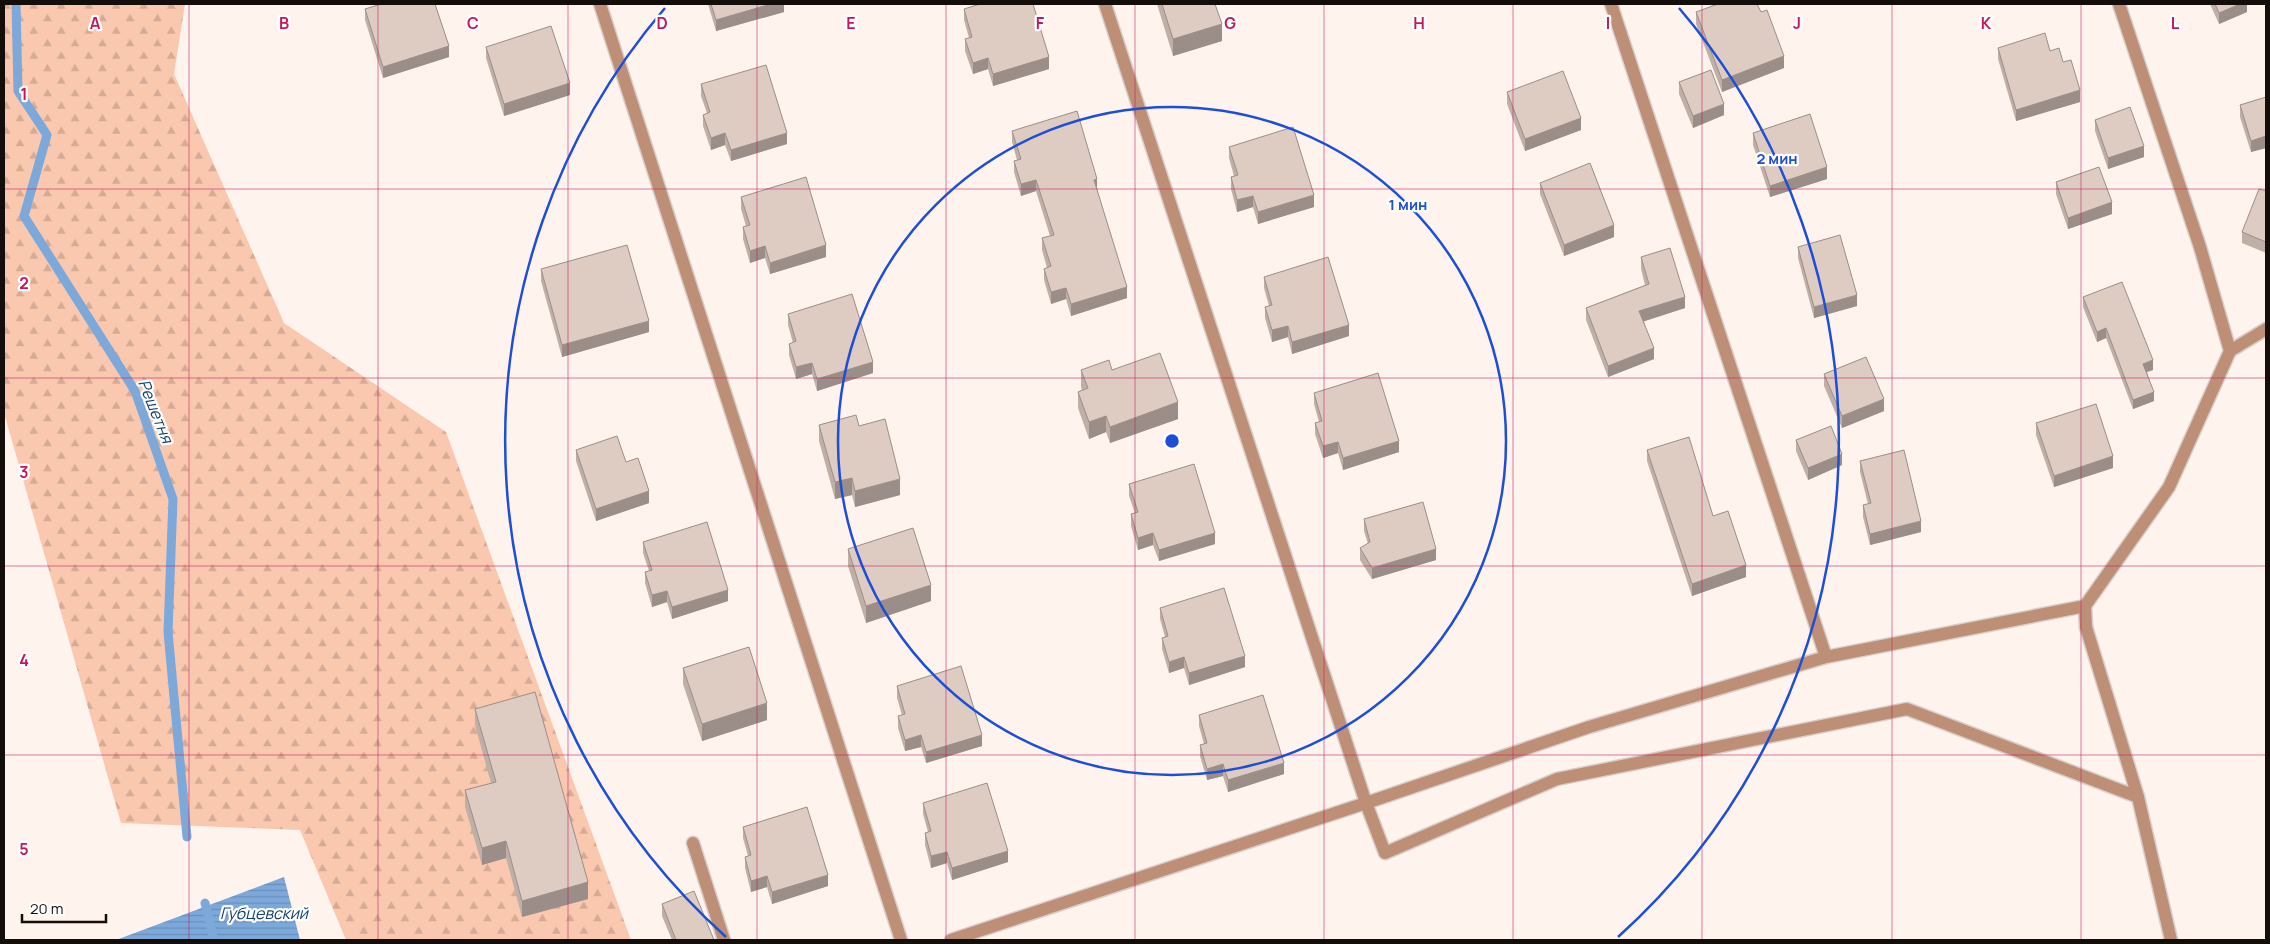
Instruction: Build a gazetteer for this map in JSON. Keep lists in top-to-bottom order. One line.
{"water":["Решетня","Губцевский"],"scale_bar":"20 m","grid":{"columns":["A","B","C","D","E","F","G","H","I","J","K","L"],"rows":["1","2","3","4","5"]},"rings":["2 мин","1 мин"]}
